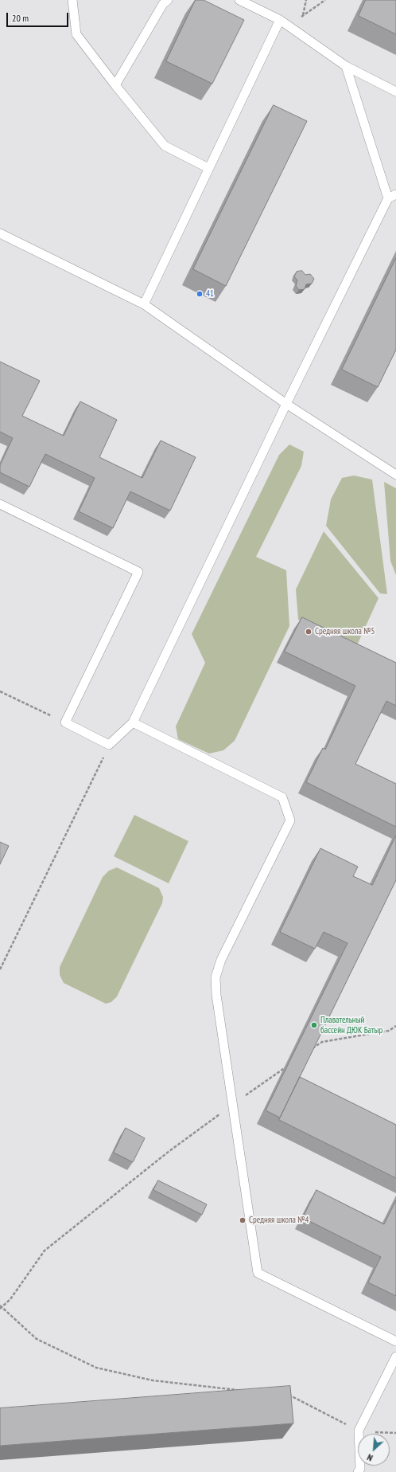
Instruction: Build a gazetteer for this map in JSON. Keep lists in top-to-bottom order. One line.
{"places":["41","Средняя школа №5","Плавательный бассейн ДЮК Батыр","Средняя школа №4"],"scale_bar":"20 m","north":"bottom left"}
